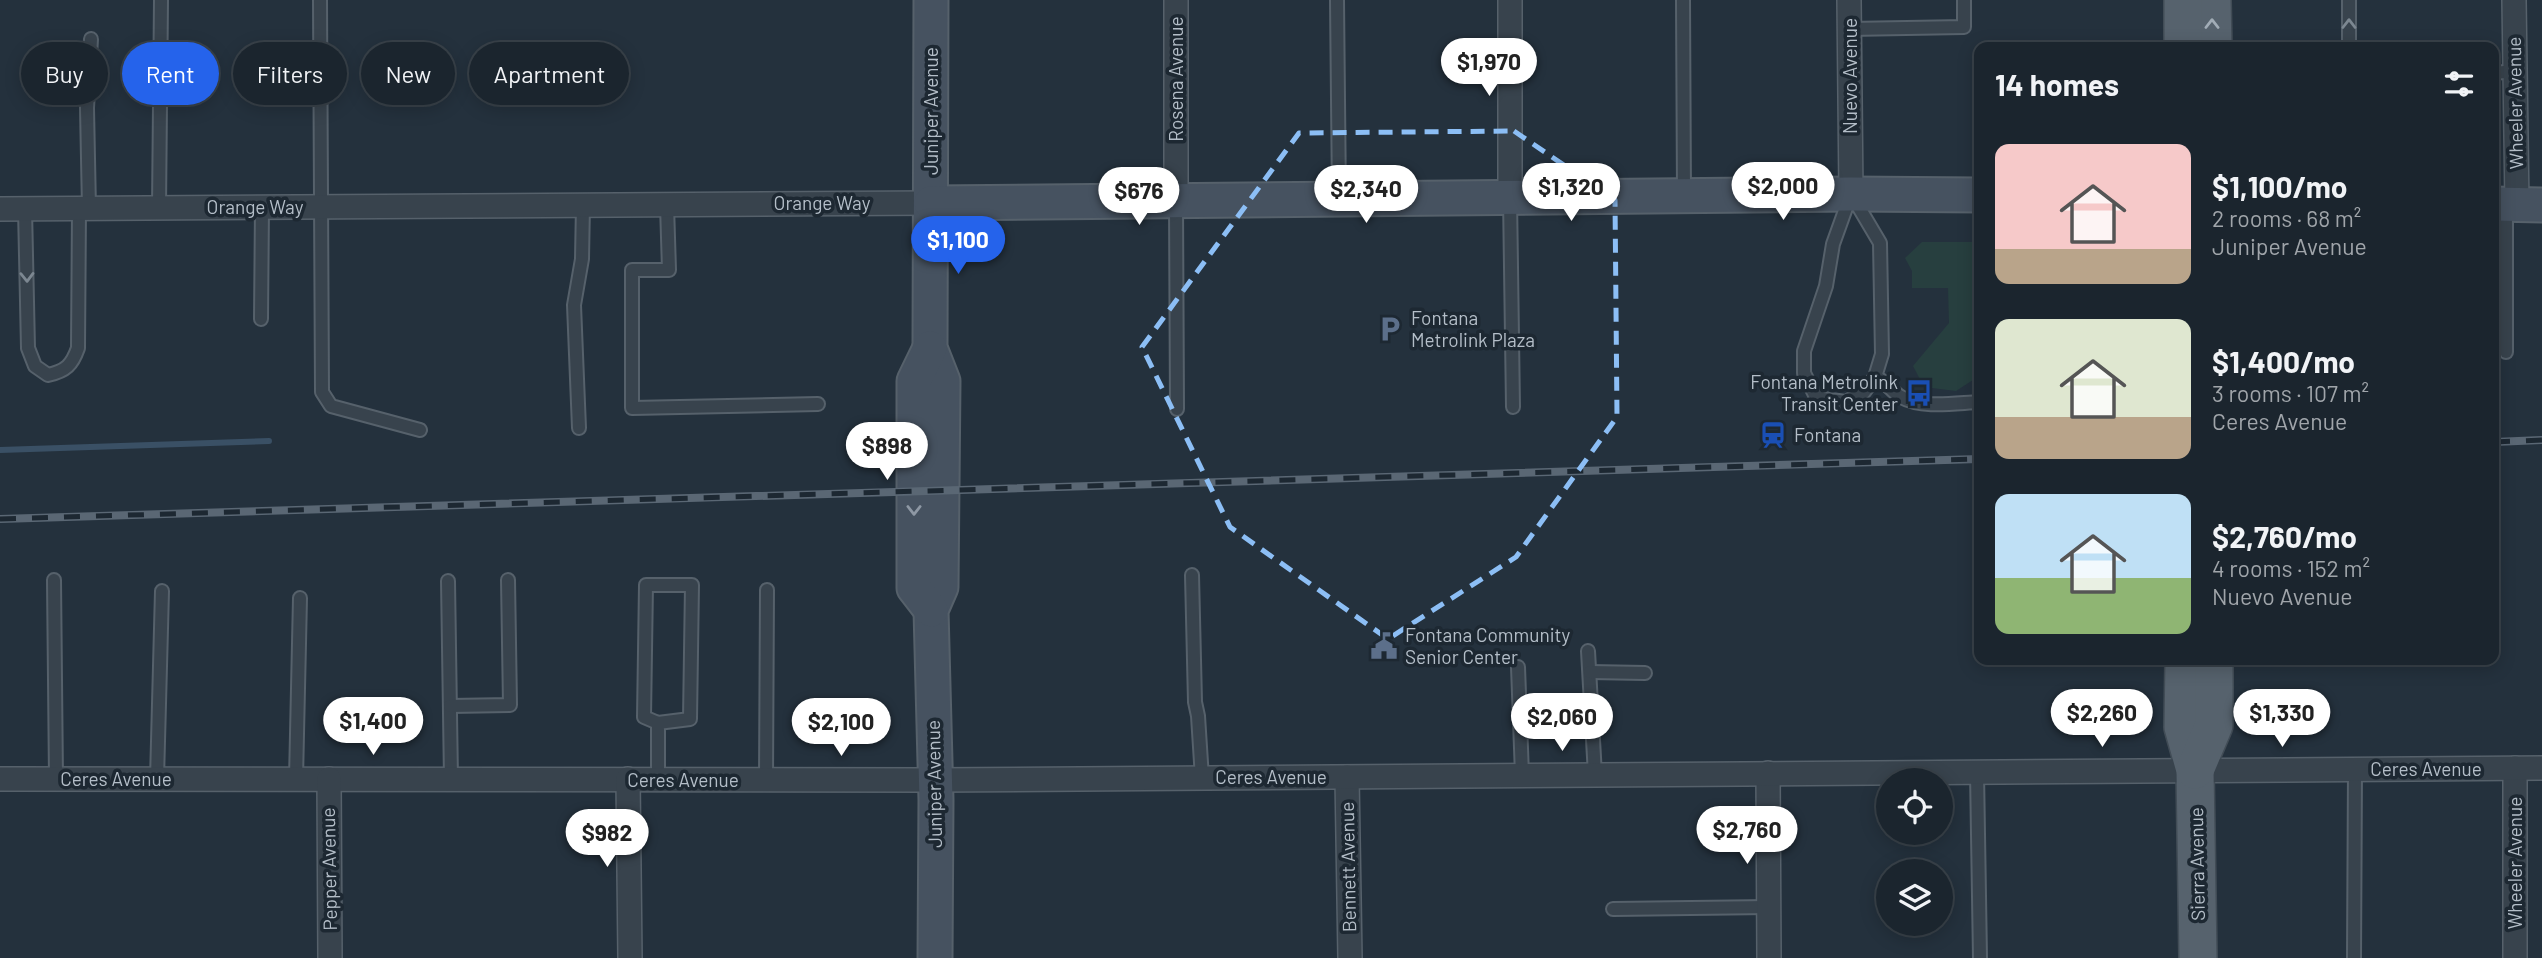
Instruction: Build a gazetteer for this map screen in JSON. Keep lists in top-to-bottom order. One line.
{"streets":{"main road":["Sierra Avenue"],"street":["Nuevo Avenue","Rosena Avenue","Wheeler Avenue","Juniper Avenue","Orange Way","Ceres Avenue","Bennett Avenue","Pepper Avenue"]},"crossings":[["Nuevo Avenue","Orange Way"],["Rosena Avenue","Orange Way"],["Wheeler Avenue","Ceres Avenue"],["Juniper Avenue","Orange Way"],["Juniper Avenue","Ceres Avenue"],["Ceres Avenue","Sierra Avenue"],["Ceres Avenue","Bennett Avenue"],["Ceres Avenue","Pepper Avenue"]],"places":{"parking":["Fontana Metrolink Plaza"],"bus stop":["Fontana Metrolink Transit Center"],"station":["Fontana"],"public building":["Fontana Community Senior Center"]},"page":{"price":["$1,970","$2,000","$1,320","$2,340","$676","$1,100","$898","$2,260","$1,330","$2,060","$1,400","$2,100","$2,760","$982"],"chip":["Buy","Rent","Filters","New","Apartment"],"heading":"14 homes","list":[{"name":"$1,100/mo","note":"2 rooms · 68 m² · Juniper Avenue"},{"name":"$1,400/mo","note":"3 rooms · 107 m² · Ceres Avenue"},{"name":"$2,760/mo","note":"4 rooms · 152 m² · Nuevo Avenue"}]}}
